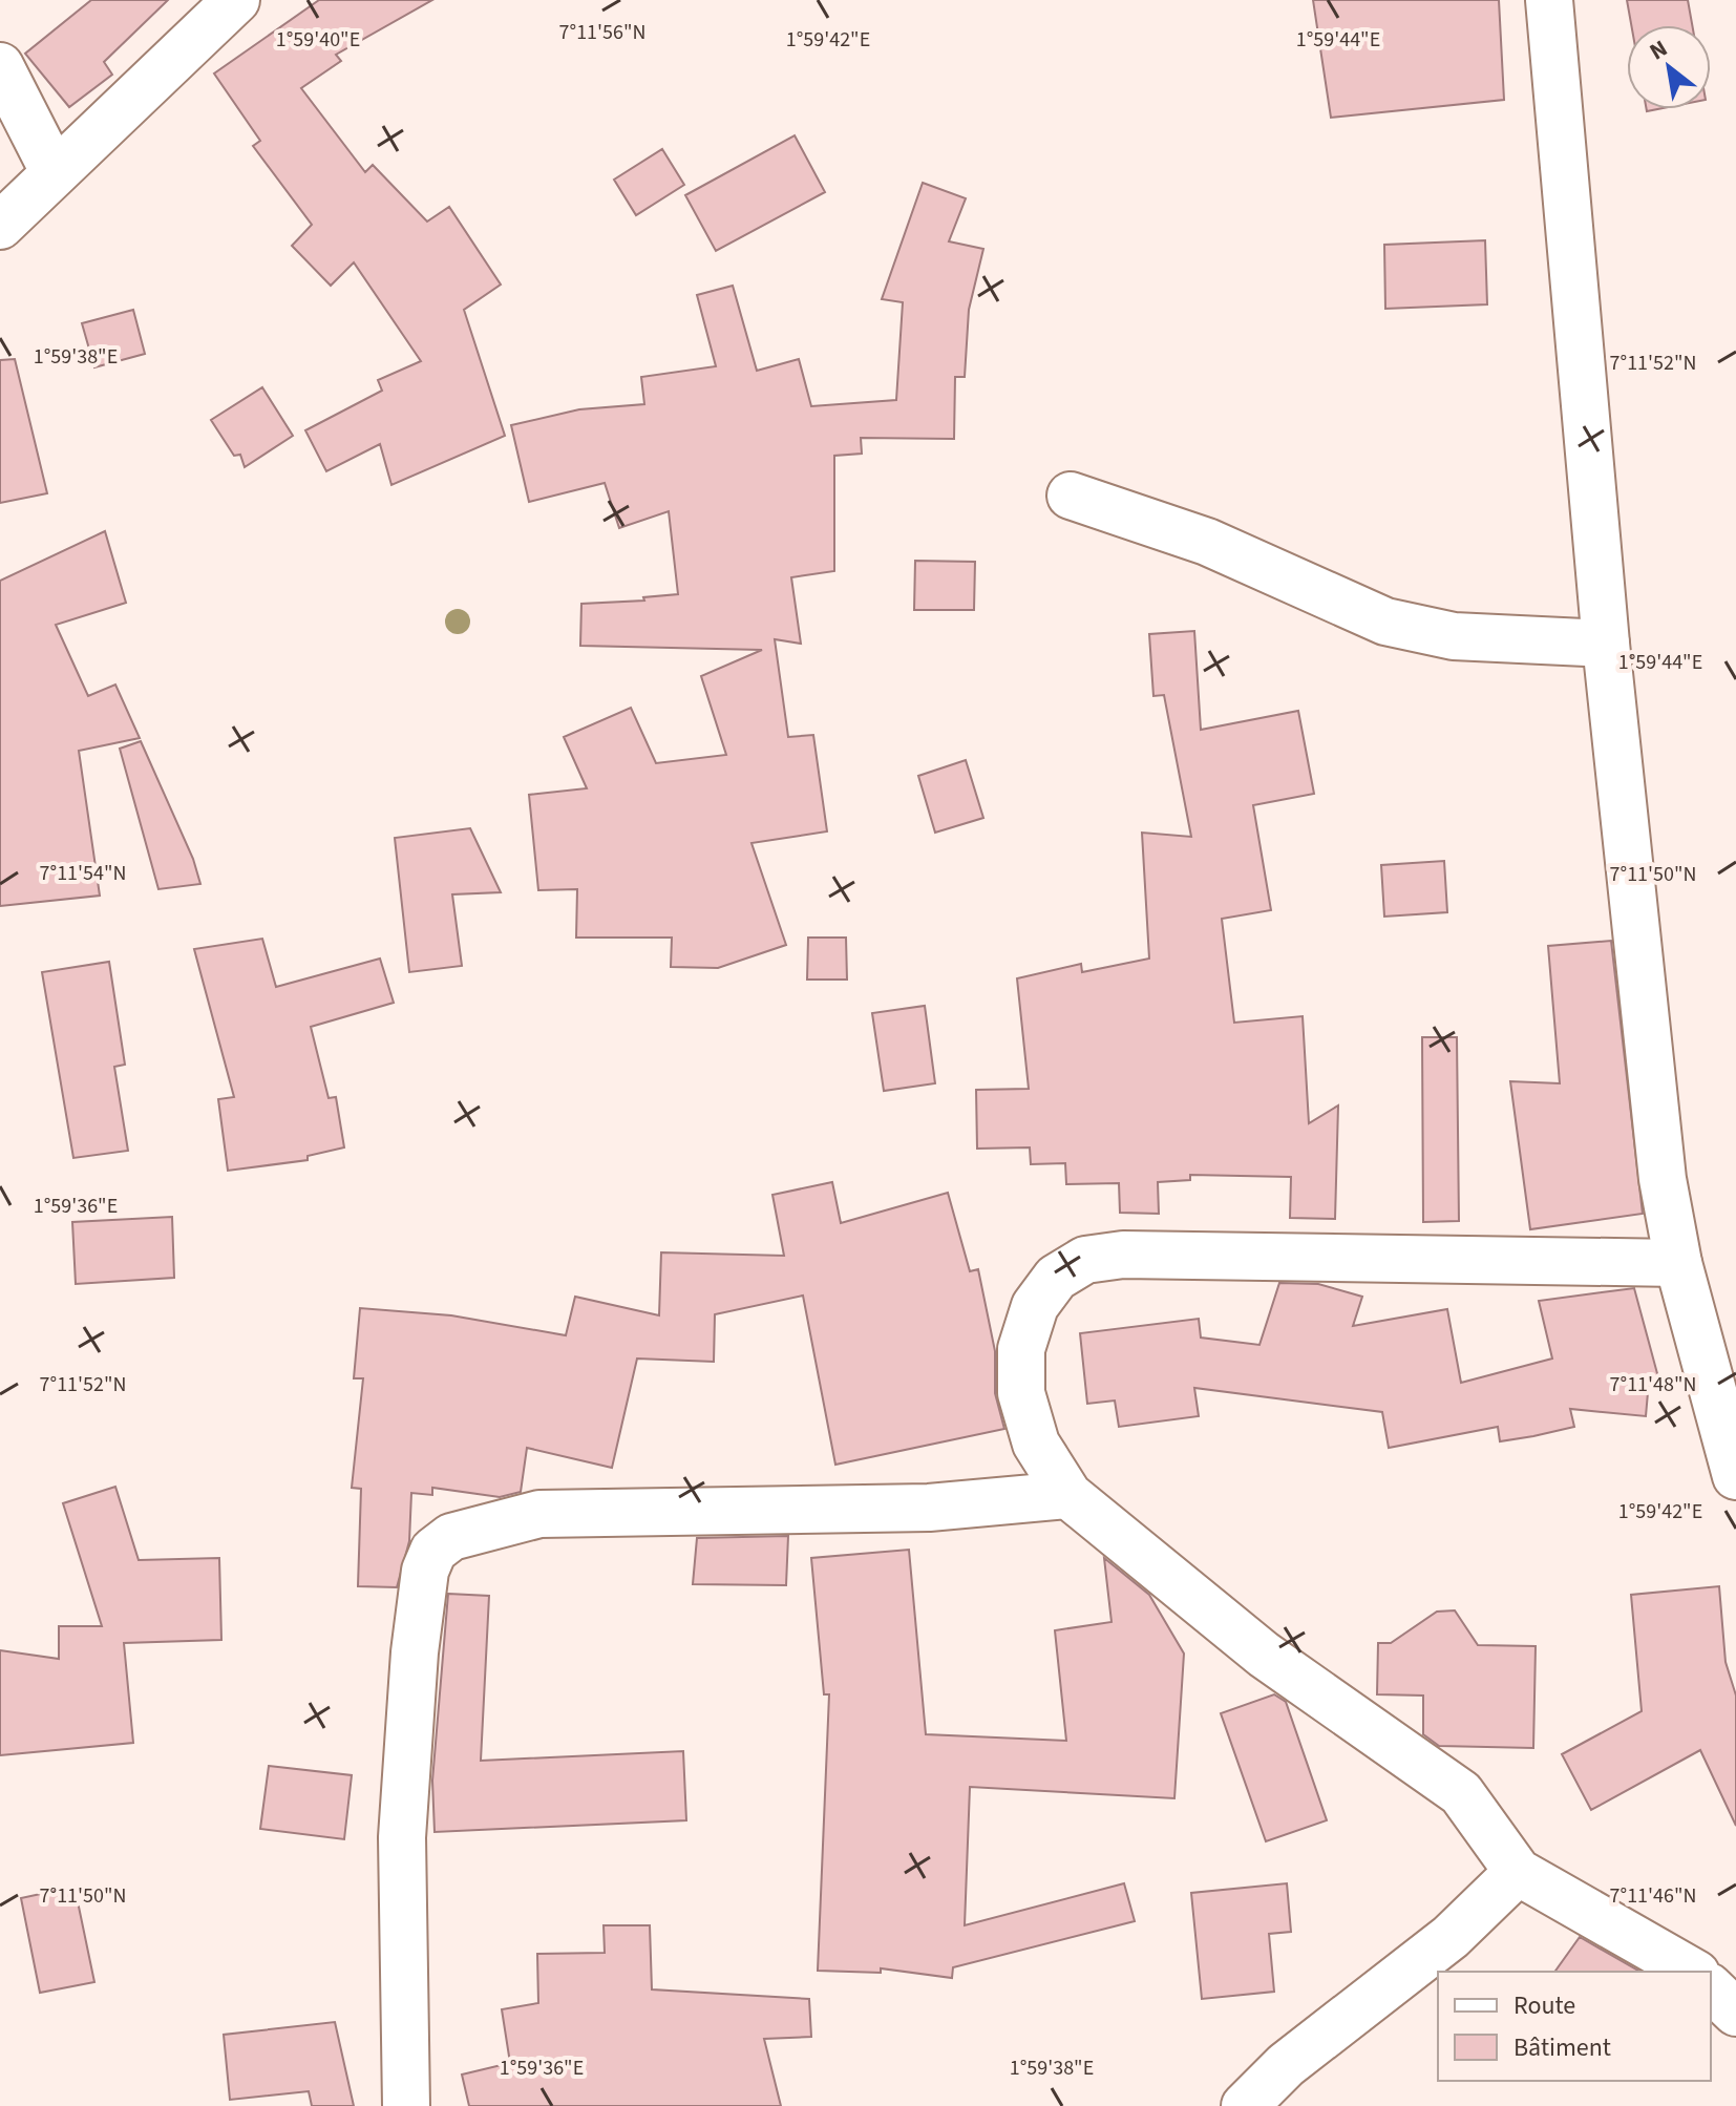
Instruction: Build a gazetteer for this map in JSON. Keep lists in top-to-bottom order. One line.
{"legend":["Route","Bâtiment"],"north":"top left","coordinates":["7°11'56\"N","1°59'40\"E","1°59'42\"E","1°59'44\"E","1°59'38\"E","7°11'52\"N","7°11'54\"N","7°11'50\"N","1°59'36\"E","7°11'48\"N","7°11'46\"N"]}
